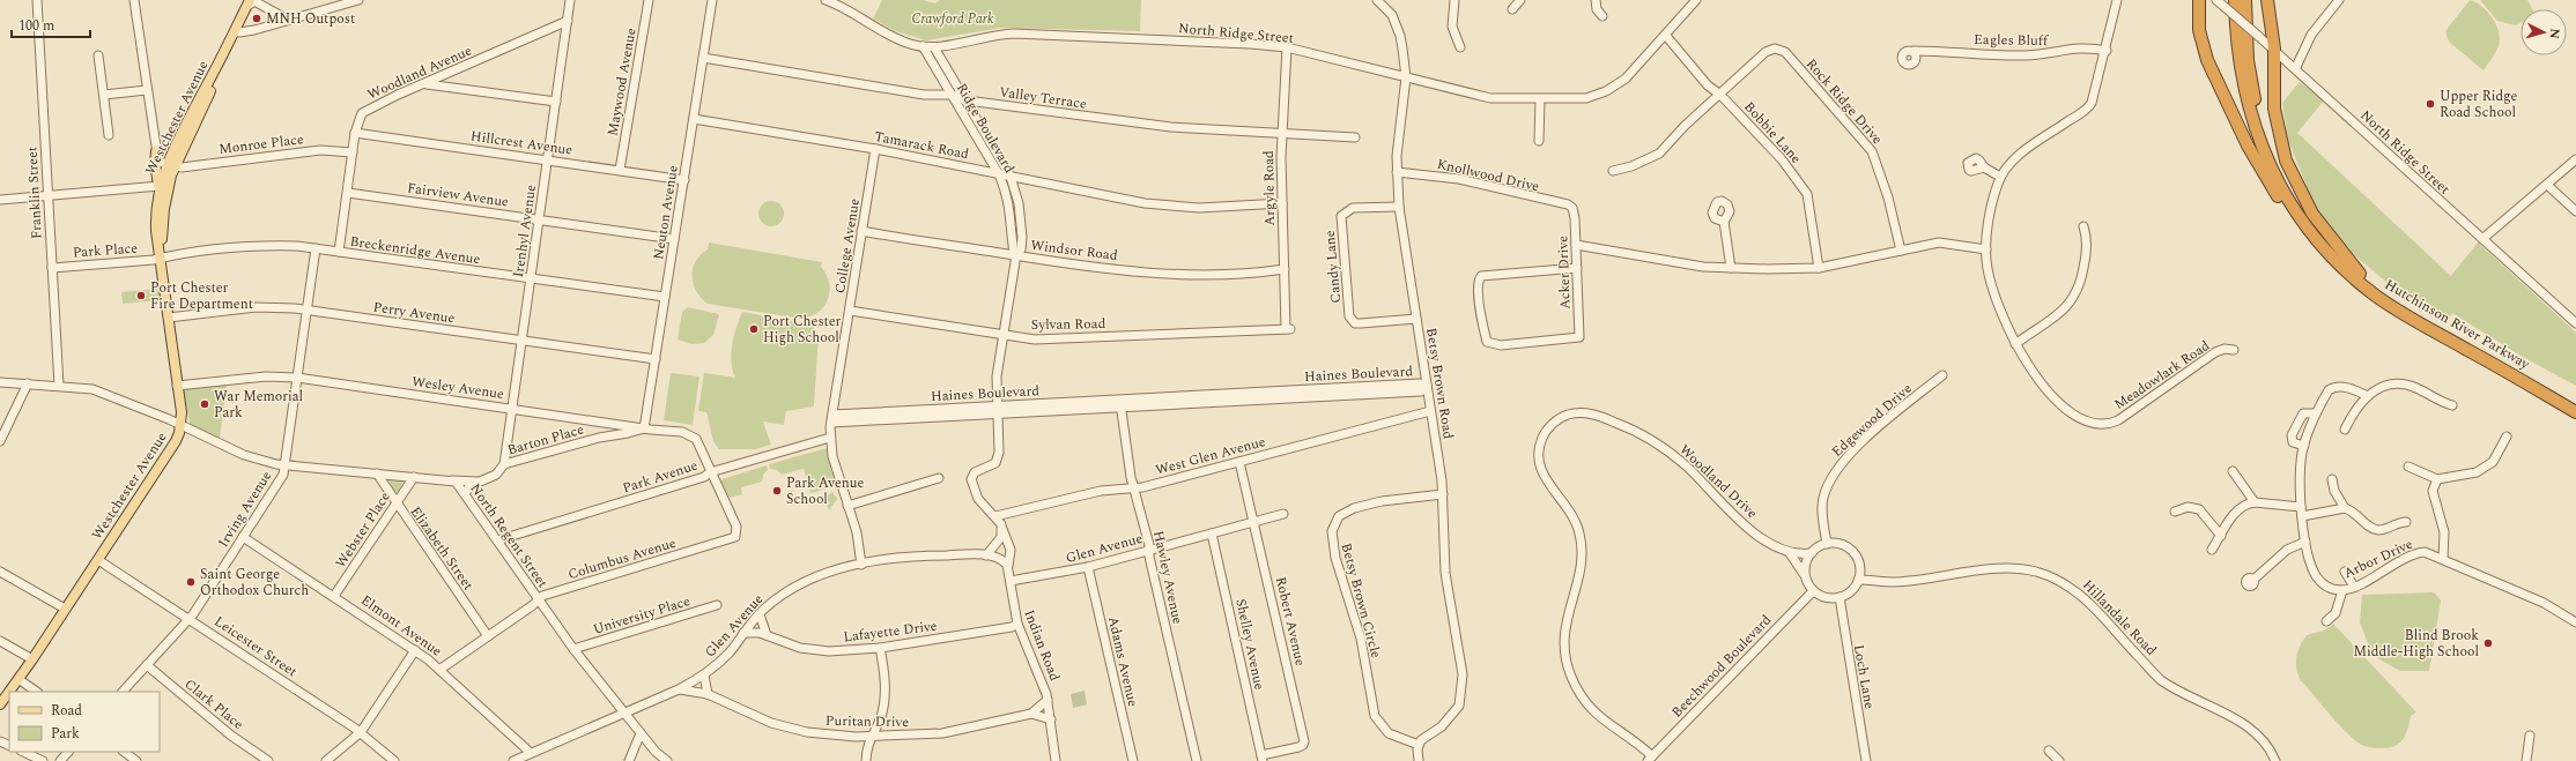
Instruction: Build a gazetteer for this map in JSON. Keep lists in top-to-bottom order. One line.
{"streets":{"highway":["Hutchinson River Parkway"],"main road":["Westchester Avenue"],"street":["North Ridge Street","Eagles Bluff","Woodland Avenue","Maywood Avenue","Valley Terrace","Rock Ridge Drive","Ridge Boulevard","Bobbie Lane","Hillcrest Avenue","Monroe Place","Tamarack Road","Knollwood Drive","Argyle Road","Franklin Street","Fairview Avenue","Neuton Avenue","Irenhyl Avenue","College Avenue","Park Place","Breckenridge Avenue","Windsor Road","Candy Lane","Acker Drive","Perry Avenue","Sylvan Road","Haines Boulevard","Meadowlark Road","Betsy Brown Road","Wesley Avenue","Edgewood Drive","Barton Place","West Glen Avenue","Park Avenue","Woodland Drive","Irving Avenue","Webster Place","North Regent Street","Elizabeth Street","Glen Avenue","Columbus Avenue","Arbor Drive","Hawley Avenue","Betsy Brown Circle","University Place","Hillandale Road","Robert Avenue","Elmont Avenue","Lafayette Drive","Shelley Avenue","Indian Road","Leicester Street","Adams Avenue","Beechwood Boulevard","Loch Lane","Clark Place","Puritan Drive"]},"crossings":[["North Ridge Street","Ridge Boulevard"],["North Ridge Street","Bobbie Lane"],["North Ridge Street","Argyle Road"],["North Ridge Street","Betsy Brown Road"],["Eagles Bluff","Meadowlark Road"],["Woodland Avenue","Hillcrest Avenue"],["Woodland Avenue","Monroe Place"],["Woodland Avenue","Fairview Avenue"],["Woodland Avenue","Irenhyl Avenue"],["Woodland Avenue","Breckenridge Avenue"],["Maywood Avenue","Hillcrest Avenue"],["Valley Terrace","Ridge Boulevard"],["Valley Terrace","Argyle Road"],["Valley Terrace","Neuton Avenue"],["Rock Ridge Drive","Bobbie Lane"],["Westchester Avenue","Monroe Place"],["Westchester Avenue","Park Place"],["Westchester Avenue","Breckenridge Avenue"],["Westchester Avenue","Perry Avenue"],["Westchester Avenue","Wesley Avenue"],["Westchester Avenue","North Regent Street"],["Westchester Avenue","Leicester Street"],["Ridge Boulevard","Tamarack Road"],["Ridge Boulevard","Windsor Road"],["Ridge Boulevard","Sylvan Road"],["Ridge Boulevard","Haines Boulevard"],["Ridge Boulevard","Indian Road"],["Hillcrest Avenue","Neuton Avenue"],["Hillcrest Avenue","Irenhyl Avenue"],["Tamarack Road","Argyle Road"],["Tamarack Road","Neuton Avenue"],["Tamarack Road","College Avenue"],["Knollwood Drive","Acker Drive"],["Knollwood Drive","Betsy Brown Road"],["Argyle Road","Windsor Road"],["Argyle Road","Sylvan Road"],["Franklin Street","Park Place"],["Franklin Street","North Regent Street"],["Fairview Avenue","Neuton Avenue"],["Fairview Avenue","Irenhyl Avenue"],["Neuton Avenue","Breckenridge Avenue"],["Neuton Avenue","Perry Avenue"],["Neuton Avenue","Wesley Avenue"],["Neuton Avenue","Barton Place"],["Irenhyl Avenue","Breckenridge Avenue"],["Irenhyl Avenue","Perry Avenue"],["Irenhyl Avenue","Wesley Avenue"],["Irenhyl Avenue","Barton Place"],["College Avenue","Windsor Road"],["College Avenue","Sylvan Road"],["College Avenue","Haines Boulevard"],["College Avenue","Park Avenue"],["College Avenue","Glen Avenue"],["Park Place","Breckenridge Avenue"],["Breckenridge Avenue","Irving Avenue"],["Candy Lane","Betsy Brown Road"],["Perry Avenue","Irving Avenue"],["Haines Boulevard","Betsy Brown Road"],["Haines Boulevard","Hawley Avenue"],["Haines Boulevard","Indian Road"],["Betsy Brown Road","West Glen Avenue"],["Betsy Brown Road","Betsy Brown Circle"],["Wesley Avenue","Barton Place"],["Wesley Avenue","Park Avenue"],["Wesley Avenue","Irving Avenue"],["Wesley Avenue","Columbus Avenue"],["Edgewood Drive","Woodland Drive"],["Edgewood Drive","Hillandale Road"],["Edgewood Drive","Beechwood Boulevard"],["Edgewood Drive","Loch Lane"],["Barton Place","North Regent Street"],["West Glen Avenue","Hawley Avenue"],["West Glen Avenue","Robert Avenue"],["West Glen Avenue","Indian Road"],["Park Avenue","North Regent Street"],["Park Avenue","Columbus Avenue"],["Woodland Drive","Hillandale Road"],["Woodland Drive","Beechwood Boulevard"],["Woodland Drive","Loch Lane"],["Irving Avenue","North Regent Street"],["Irving Avenue","Elmont Avenue"],["Irving Avenue","Leicester Street"],["Irving Avenue","Clark Place"],["Webster Place","North Regent Street"],["Webster Place","Elizabeth Street"],["Webster Place","Elmont Avenue"],["North Regent Street","Elizabeth Street"],["North Regent Street","Glen Avenue"],["North Regent Street","Columbus Avenue"],["North Regent Street","University Place"],["Elizabeth Street","Columbus Avenue"],["Glen Avenue","Hawley Avenue"],["Glen Avenue","Robert Avenue"],["Glen Avenue","Elmont Avenue"],["Glen Avenue","Lafayette Drive"],["Glen Avenue","Shelley Avenue"],["Glen Avenue","Indian Road"],["Glen Avenue","Adams Avenue"],["Glen Avenue","Puritan Drive"],["Columbus Avenue","Elmont Avenue"],["Hillandale Road","Beechwood Boulevard"],["Hillandale Road","Loch Lane"],["Robert Avenue","Shelley Avenue"],["Lafayette Drive","Indian Road"],["Indian Road","Puritan Drive"],["Beechwood Boulevard","Loch Lane"]],"parks":["Crawford Park"],"places":["MNH Outpost","Upper Ridge Road School","Port Chester Fire Department","Port Chester High School","War Memorial Park","Park Avenue School","Saint George Orthodox Church","Blind Brook Middle-High School"],"legend":["Road","Park"],"scale_bar":"100 m","north":"right"}
